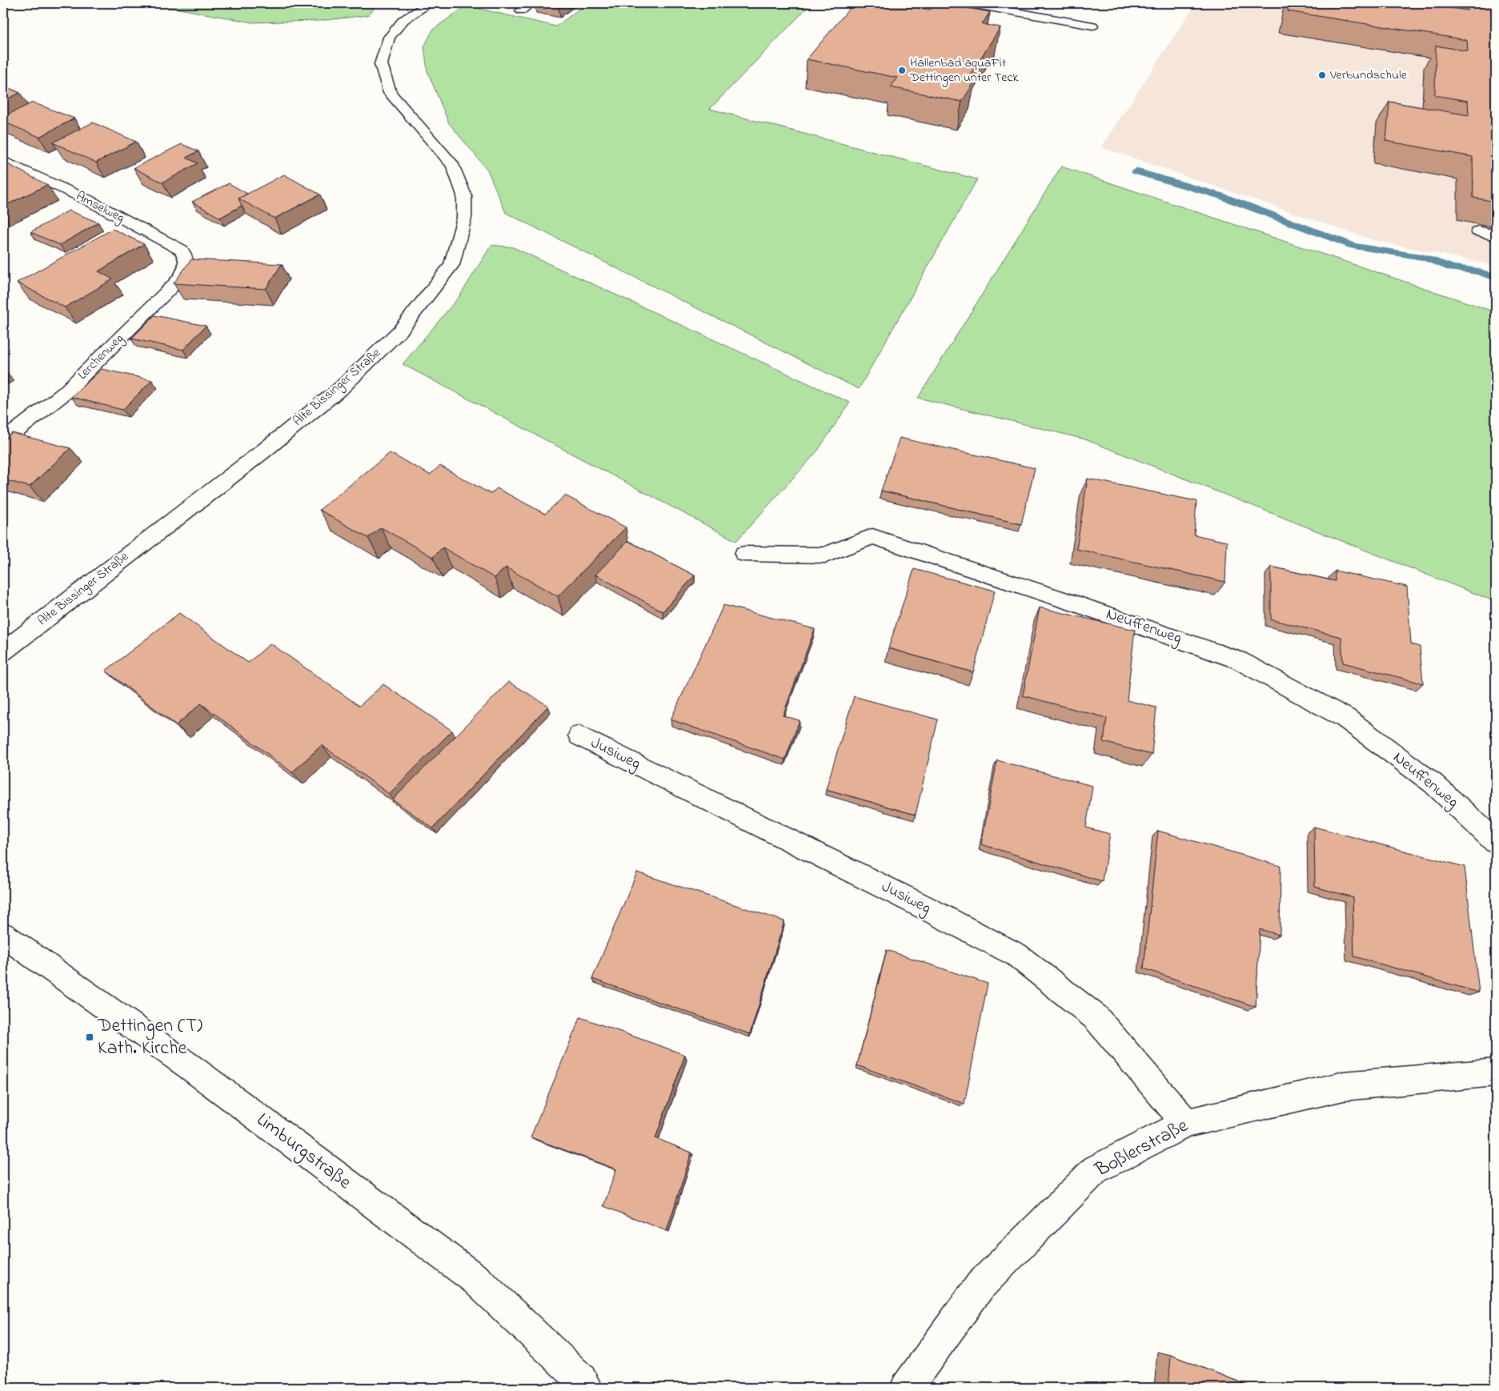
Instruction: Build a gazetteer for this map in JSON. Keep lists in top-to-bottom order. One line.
{"streets":{"street":["Amselweg","Lerchenweg","Alte Bissinger Straße","Neuffenweg","Jusiweg","Boßlerstraße","Limburgstraße"]},"crossings":[["Amselweg","Lerchenweg"],["Jusiweg","Boßlerstraße"]],"places":{"other":["Hallenbad aquaFit Dettingen unter Teck","Verbundschule"],"transit":["Dettingen (T) Kath. Kirche"]}}
